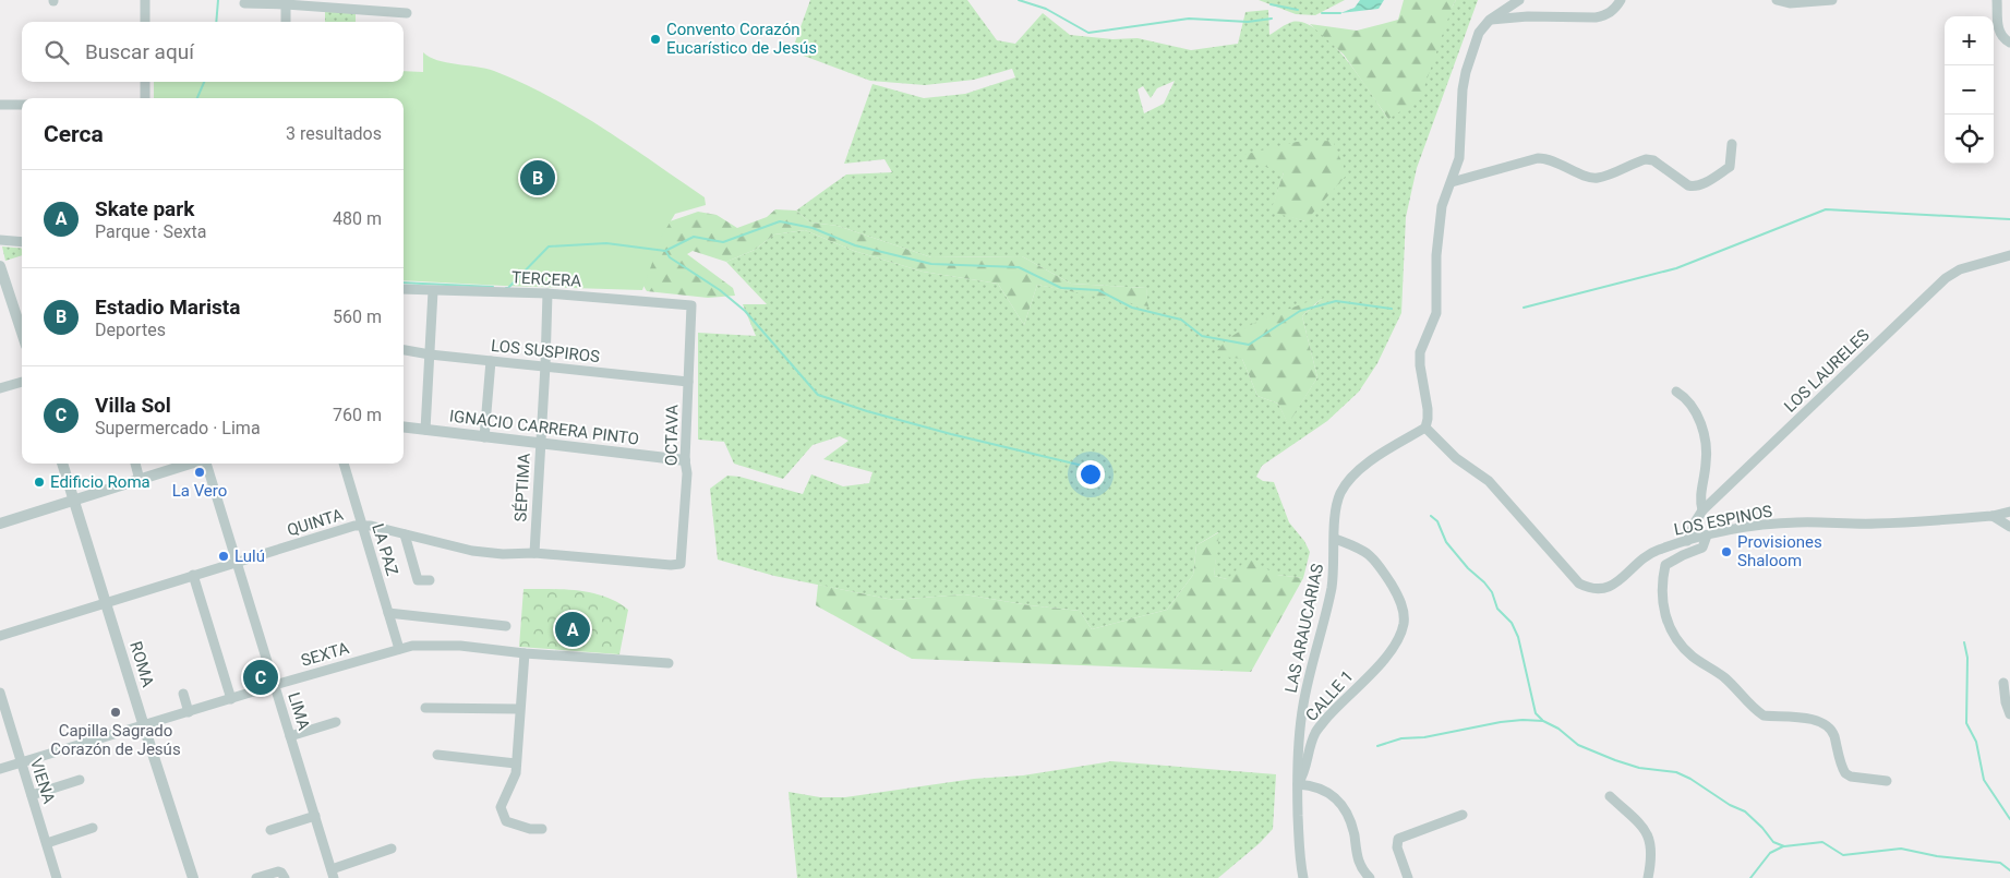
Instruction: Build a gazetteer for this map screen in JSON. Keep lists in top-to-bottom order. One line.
{"streets":{"street":["TERCERA","LOS SUSPIROS","LOS LAURELES","IGNACIO CARRERA PINTO","OCTAVA","SÉPTIMA","LOS ESPINOS","QUINTA","LA PAZ","LAS ARAUCARIAS","SEXTA","ROMA","CALLE 1","LIMA","VIENA"]},"crossings":[["TERCERA","OCTAVA"],["TERCERA","SÉPTIMA"],["LOS SUSPIROS","OCTAVA"],["LOS SUSPIROS","SÉPTIMA"],["LOS LAURELES","LOS ESPINOS"],["IGNACIO CARRERA PINTO","OCTAVA"],["IGNACIO CARRERA PINTO","SÉPTIMA"],["OCTAVA","QUINTA"],["SÉPTIMA","QUINTA"],["LOS ESPINOS","LAS ARAUCARIAS"],["QUINTA","LA PAZ"],["QUINTA","ROMA"],["QUINTA","LIMA"],["LA PAZ","SEXTA"],["LAS ARAUCARIAS","CALLE 1"],["SEXTA","ROMA"],["SEXTA","LIMA"],["SEXTA","VIENA"]],"places":["Convento Corazón Eucarístico de Jesús","La Vero","Edificio Roma","Provisiones Shaloom","Lulú","Capilla Sagrado Corazón de Jesús"],"page":{"map_buttons":["+","−"],"search":"Buscar aquí","heading":["Cerca","3 resultados"],"pins":["B","A","C"],"list":[{"mark":"A","name":"Skate park","note":"Parque · Sexta","value":"480 m"},{"mark":"B","name":"Estadio Marista","note":"Deportes","value":"560 m"},{"mark":"C","name":"Villa Sol","note":"Supermercado · Lima","value":"760 m"}]}}
